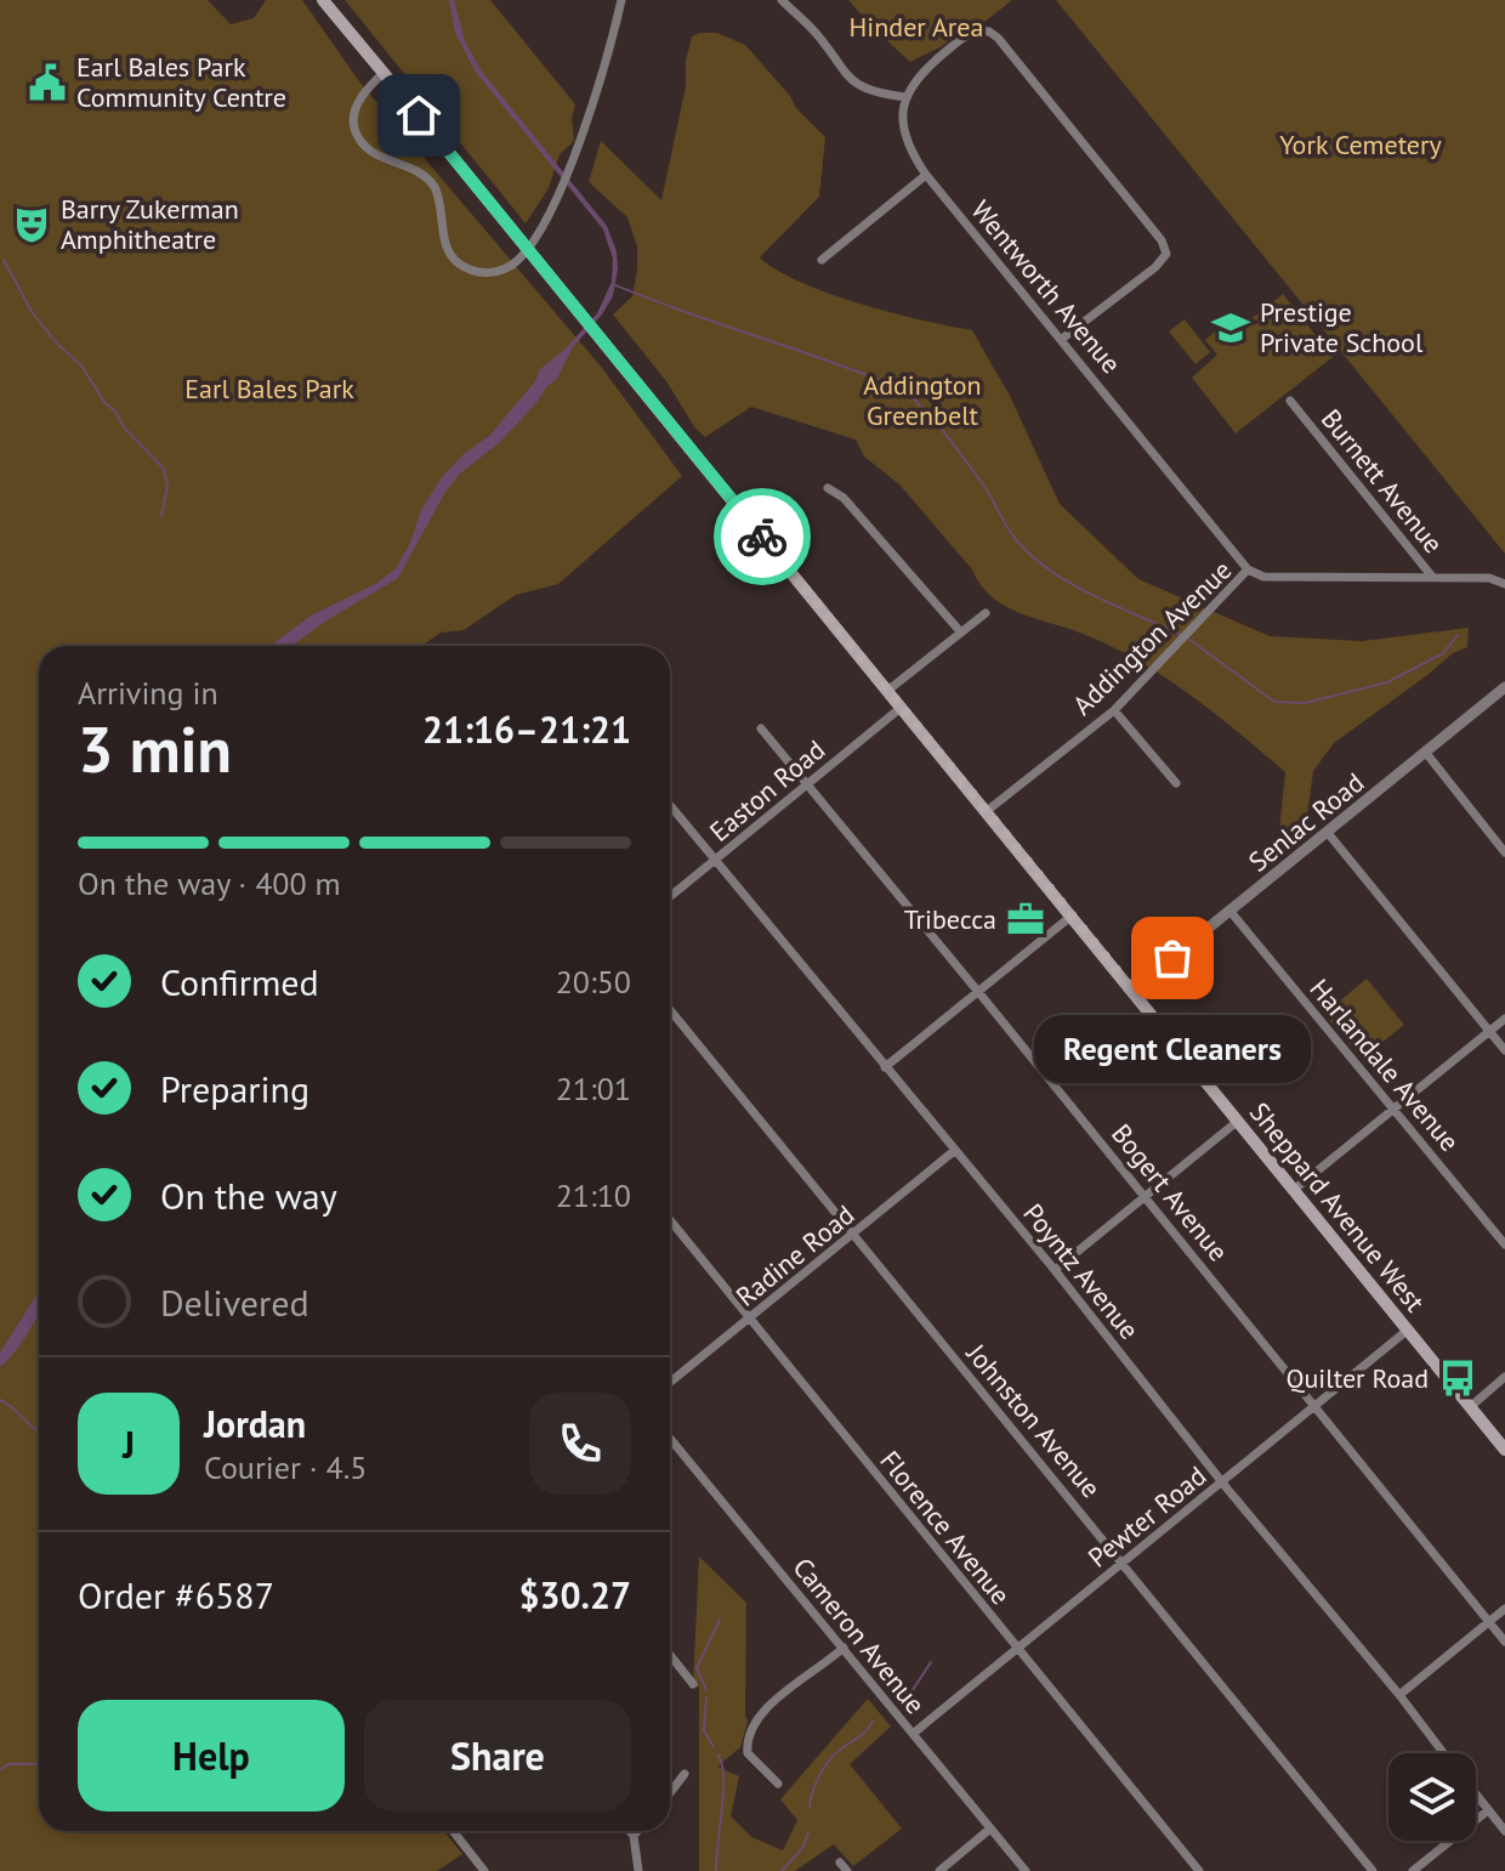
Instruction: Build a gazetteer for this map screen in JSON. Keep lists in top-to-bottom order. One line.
{"streets":{"main road":["Sheppard Avenue West"],"street":["Wentworth Avenue","Burnett Avenue","Addington Avenue","Easton Road","Senlac Road","Harlandale Avenue","Bogert Avenue","Radine Road","Poyntz Avenue","Johnston Avenue","Pewter Road","Florence Avenue","Cameron Avenue"]},"crossings":[["Wentworth Avenue","Addington Avenue"],["Burnett Avenue","Addington Avenue"],["Addington Avenue","Sheppard Avenue West"],["Easton Road","Bogert Avenue"],["Easton Road","Sheppard Avenue West"],["Easton Road","Poyntz Avenue"],["Senlac Road","Harlandale Avenue"],["Senlac Road","Sheppard Avenue West"],["Bogert Avenue","Pewter Road"],["Sheppard Avenue West","Pewter Road"],["Radine Road","Poyntz Avenue"],["Radine Road","Johnston Avenue"],["Radine Road","Florence Avenue"],["Poyntz Avenue","Pewter Road"],["Johnston Avenue","Pewter Road"],["Pewter Road","Florence Avenue"],["Pewter Road","Cameron Avenue"]],"parks":["Hinder Area","York Cemetery","Addington Greenbelt","Earl Bales Park"],"places":{"public building":["Earl Bales Park Community Centre"],"theatre":["Barry Zukerman Amphitheatre"],"school or university":["Prestige Private School"],"office":["Tribecca"],"other":["Regent Cleaners"],"bus stop":["Quilter Road"]},"page":{"heading":["3 min","Arriving in","21:16–21:21"],"panel":["Jordan","Courier · 4.5","Order #6587","$30.27"],"bar":"On the way · 400 m","list":[["Confirmed","20:50"],["Preparing","21:01"],["On the way","21:10"],"Delivered"],"bubble":"Regent Cleaners","round":"J","buttons":["Help","Share"]}}
